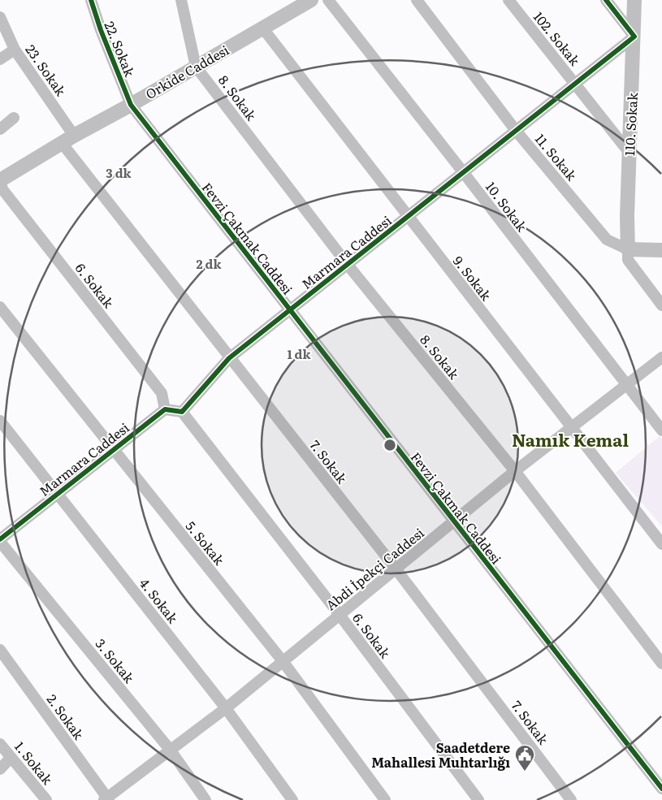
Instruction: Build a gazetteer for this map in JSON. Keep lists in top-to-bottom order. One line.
{"streets":{"street":["102. Sokak","22. Sokak","23. Sokak","Orkide Caddesi","8. Sokak","110. Sokak","11. Sokak","10. Sokak","Fevzi Çakmak Caddesi","Marmara Caddesi","9. Sokak","6. Sokak","7. Sokak","5. Sokak","Abdi İpekçi Caddesi","4. Sokak","3. Sokak","2. Sokak","1. Sokak"]},"crossings":[["102. Sokak","110. Sokak"],["102. Sokak","Marmara Caddesi"],["22. Sokak","Orkide Caddesi"],["22. Sokak","Fevzi Çakmak Caddesi"],["23. Sokak","Orkide Caddesi"],["23. Sokak","7. Sokak"],["Orkide Caddesi","8. Sokak"],["Orkide Caddesi","Fevzi Çakmak Caddesi"],["Orkide Caddesi","9. Sokak"],["Orkide Caddesi","6. Sokak"],["Orkide Caddesi","7. Sokak"],["8. Sokak","Marmara Caddesi"],["8. Sokak","Abdi İpekçi Caddesi"],["110. Sokak","11. Sokak"],["110. Sokak","Marmara Caddesi"],["11. Sokak","Marmara Caddesi"],["10. Sokak","Marmara Caddesi"],["10. Sokak","Abdi İpekçi Caddesi"],["Fevzi Çakmak Caddesi","Marmara Caddesi"],["Fevzi Çakmak Caddesi","Abdi İpekçi Caddesi"],["Marmara Caddesi","9. Sokak"],["Marmara Caddesi","6. Sokak"],["Marmara Caddesi","7. Sokak"],["Marmara Caddesi","5. Sokak"],["Marmara Caddesi","4. Sokak"],["Marmara Caddesi","3. Sokak"],["9. Sokak","Abdi İpekçi Caddesi"],["6. Sokak","Abdi İpekçi Caddesi"],["7. Sokak","Abdi İpekçi Caddesi"],["5. Sokak","Abdi İpekçi Caddesi"],["Abdi İpekçi Caddesi","4. Sokak"],["Abdi İpekçi Caddesi","3. Sokak"],["Abdi İpekçi Caddesi","2. Sokak"]],"districts":["Namık Kemal"],"places":{"public building":["Saadetdere Mahallesi Muhtarlığı"]},"rings":["3 dk","2 dk","1 dk"]}
